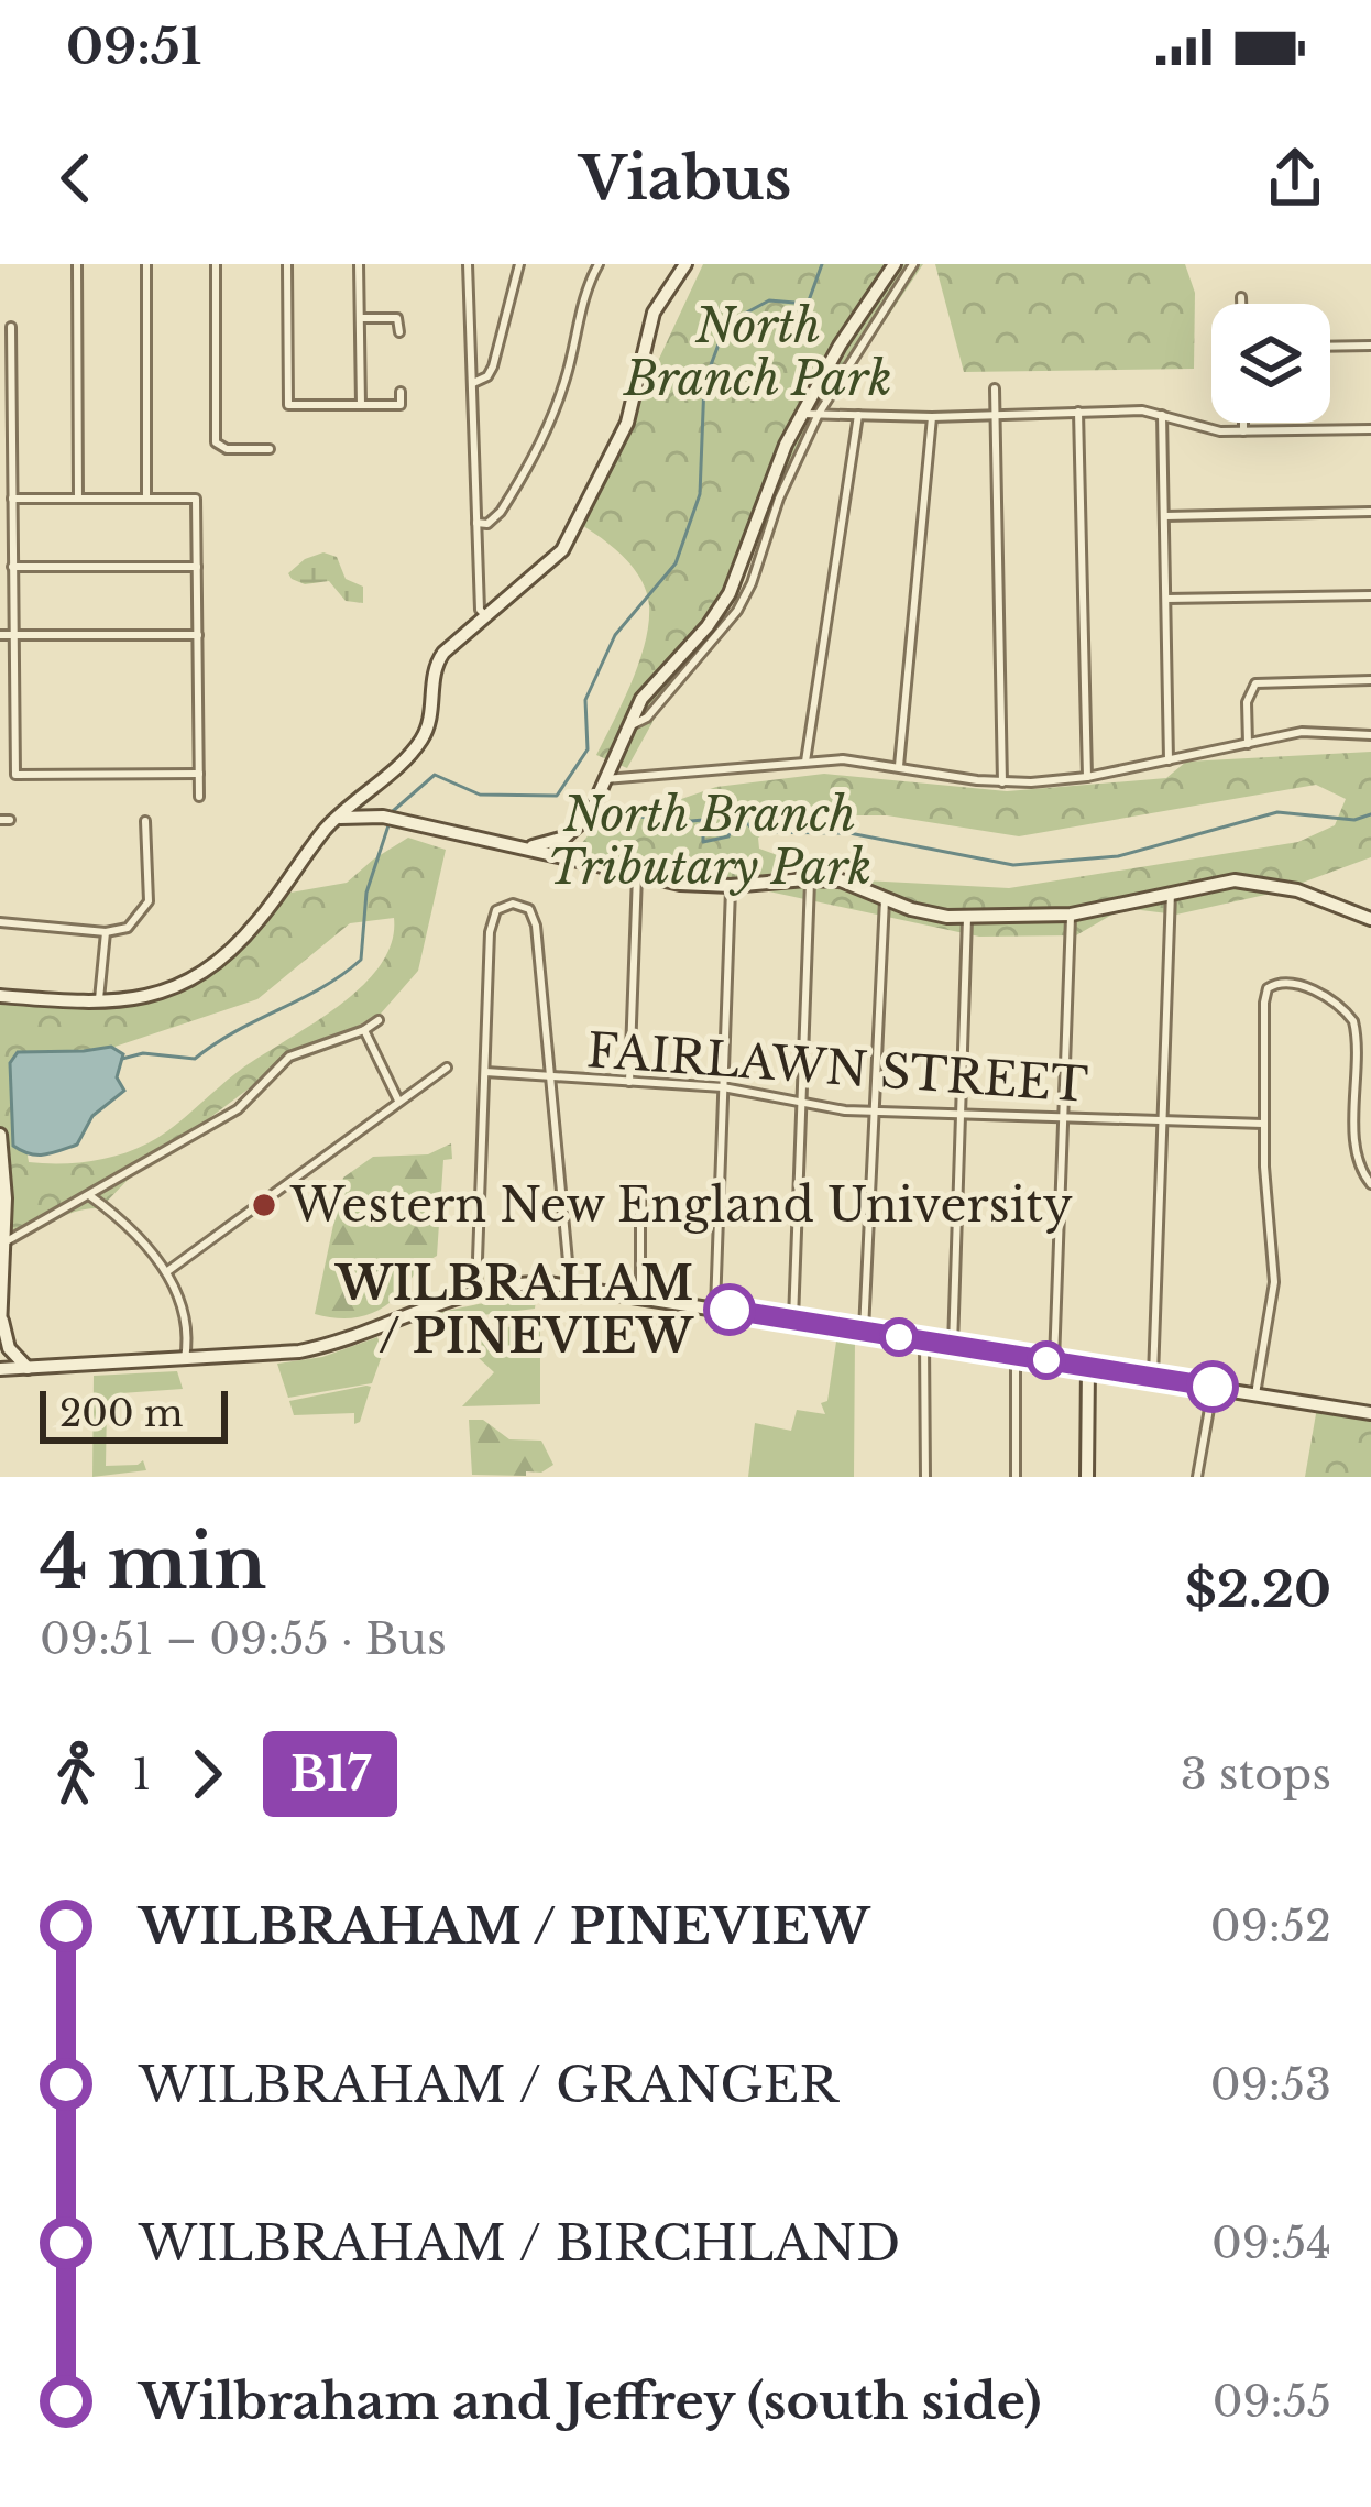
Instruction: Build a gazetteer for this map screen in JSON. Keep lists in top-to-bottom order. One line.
{"streets":{"street":["FAIRLAWN STREET"]},"parks":["North Branch Park","North Branch Tributary Park"],"places":["Western New England University","WILBRAHAM / PINEVIEW"],"lines":["bus line B17"],"scale_bar":"200 m","page":{"status":"09:51","header":"Viabus","scale":"200 m","heading":["4 min","09:51 – 09:55 · Bus","$2.20"],"legs":["1","B17","3 stops"],"list":[{"name":"WILBRAHAM / PINEVIEW","value":"09:52"},{"name":"WILBRAHAM / GRANGER","value":"09:53"},{"name":"WILBRAHAM / BIRCHLAND","value":"09:54"},{"name":"Wilbraham and Jeffrey (south side)","value":"09:55"}]}}
